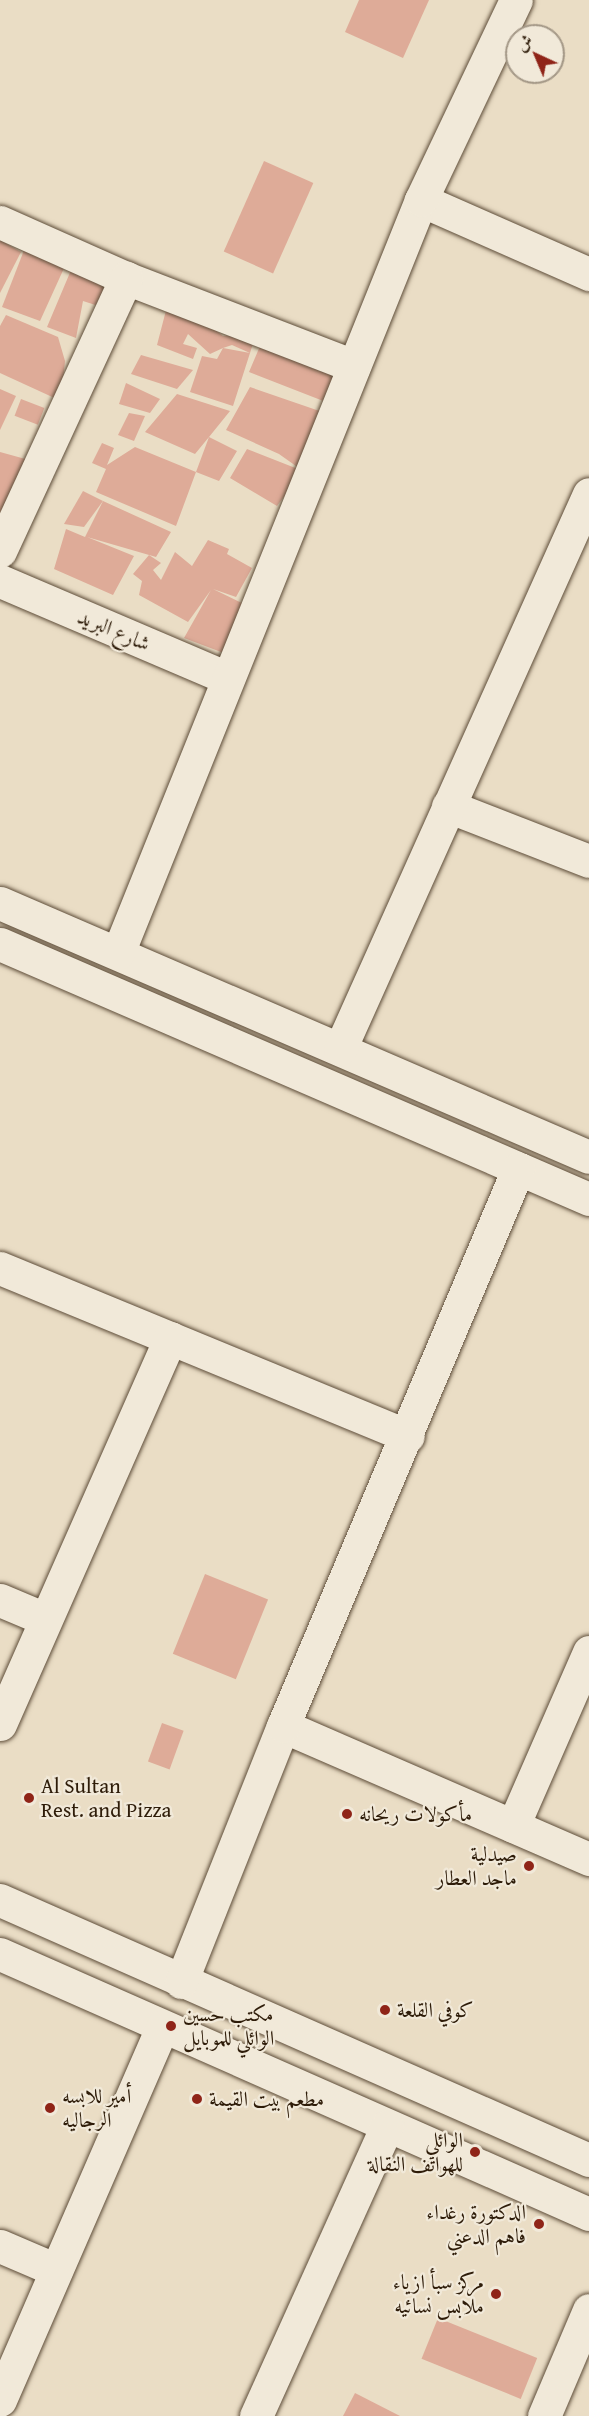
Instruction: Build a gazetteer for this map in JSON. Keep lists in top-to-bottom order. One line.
{"streets":{"street":["شارع البريد"]},"places":["Al Sultan Rest. and Pizza","مأكولات ريحانه","صيدلية ماجد العطار","كوفي القلعة","مكتب حسين الوائلي للموبايل","مطعم بيت القيمة","أمير للابسه الرجاليه","الوائلي للهواتف النقالة","الدكتورة رغداء فاهم الدعني","مركز سبأ ازياء ملابس نسائيه"],"north":"top left"}
